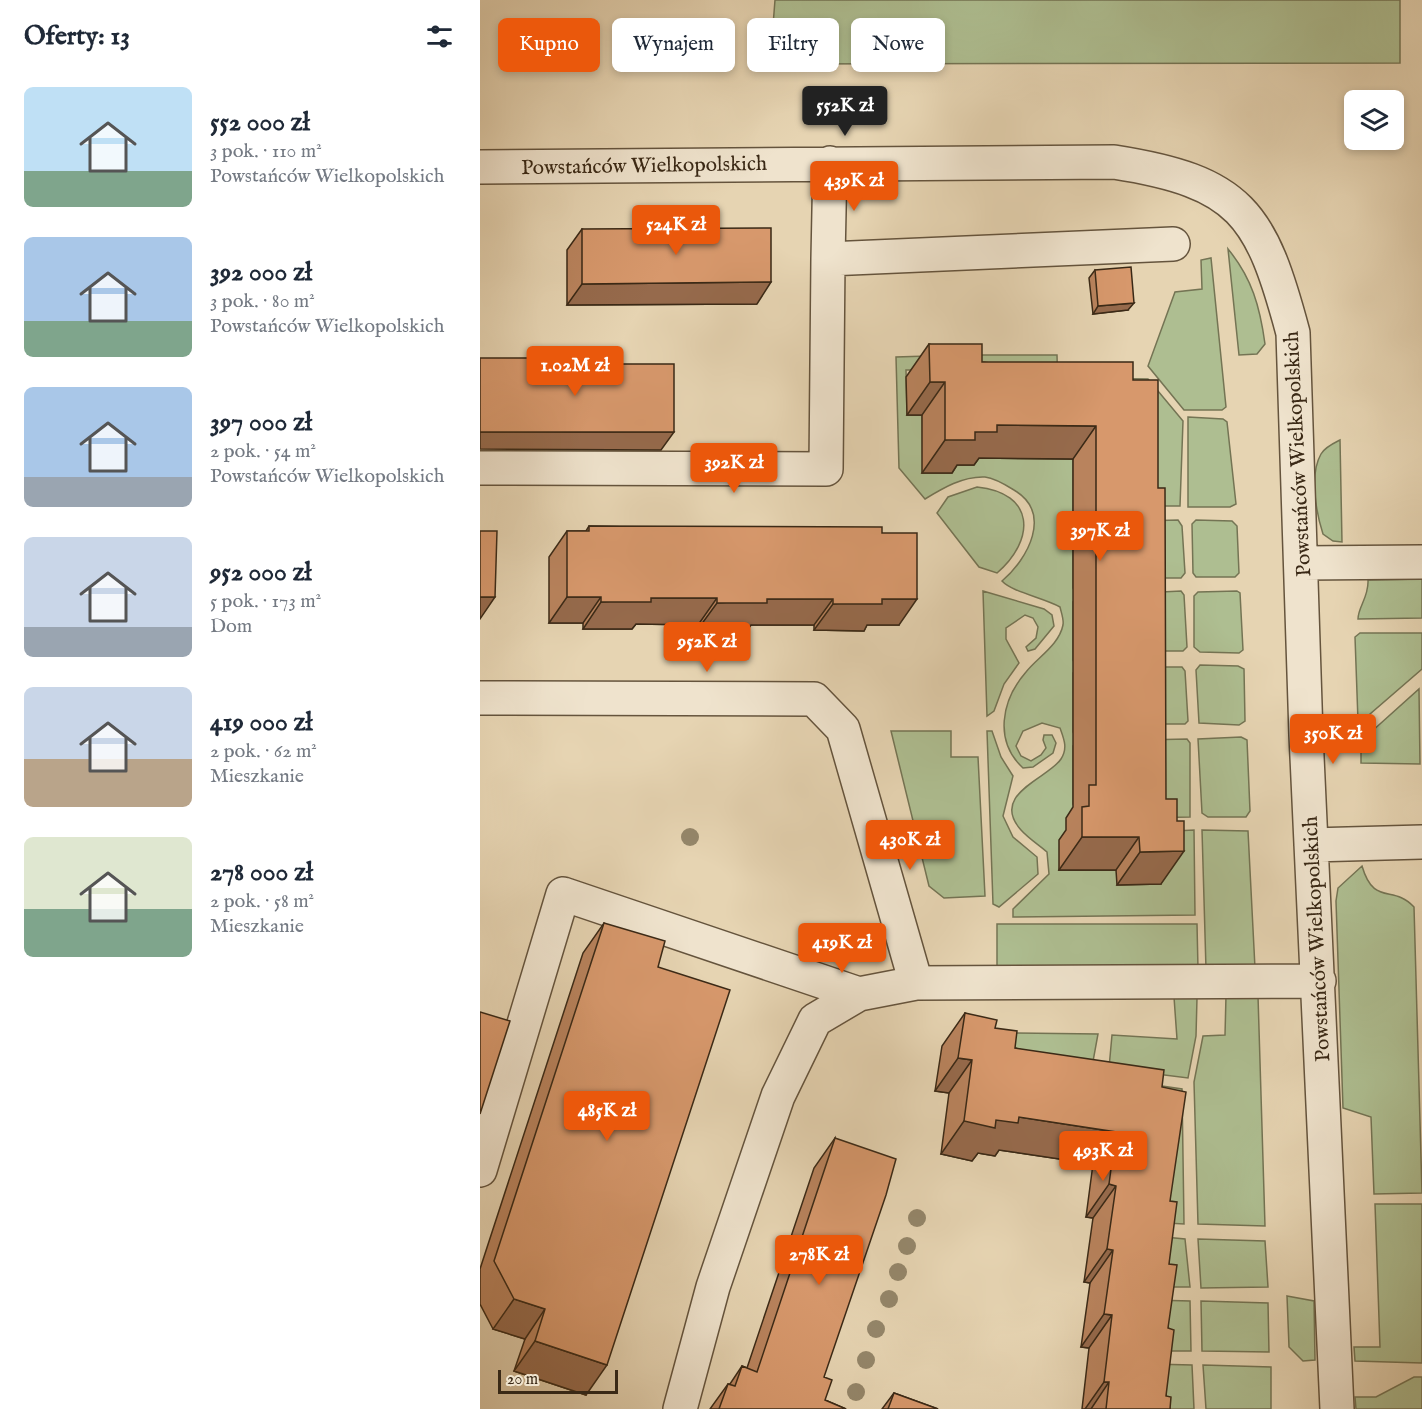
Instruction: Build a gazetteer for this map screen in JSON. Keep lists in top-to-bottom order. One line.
{"streets":{"street":["Powstańców Wielkopolskich"]},"scale_bar":"20 m","page":{"heading":"Oferty: 13","chip":["Kupno","Wynajem","Filtry","Nowe"],"list":[{"name":"552 000 zł","note":"3 pok. · 110 m² · Powstańców Wielkopolskich"},{"name":"392 000 zł","note":"3 pok. · 80 m² · Powstańców Wielkopolskich"},{"name":"397 000 zł","note":"2 pok. · 54 m² · Powstańców Wielkopolskich"},{"name":"952 000 zł","note":"5 pok. · 173 m² · Dom"},{"name":"419 000 zł","note":"2 pok. · 62 m² · Mieszkanie"},{"name":"278 000 zł","note":"2 pok. · 58 m² · Mieszkanie"}],"price":["552K zł","439K zł","524K zł","1.02M zł","392K zł","397K zł","952K zł","350K zł","430K zł","419K zł","485K zł","493K zł","278K zł"],"scale":"20 m"}}
